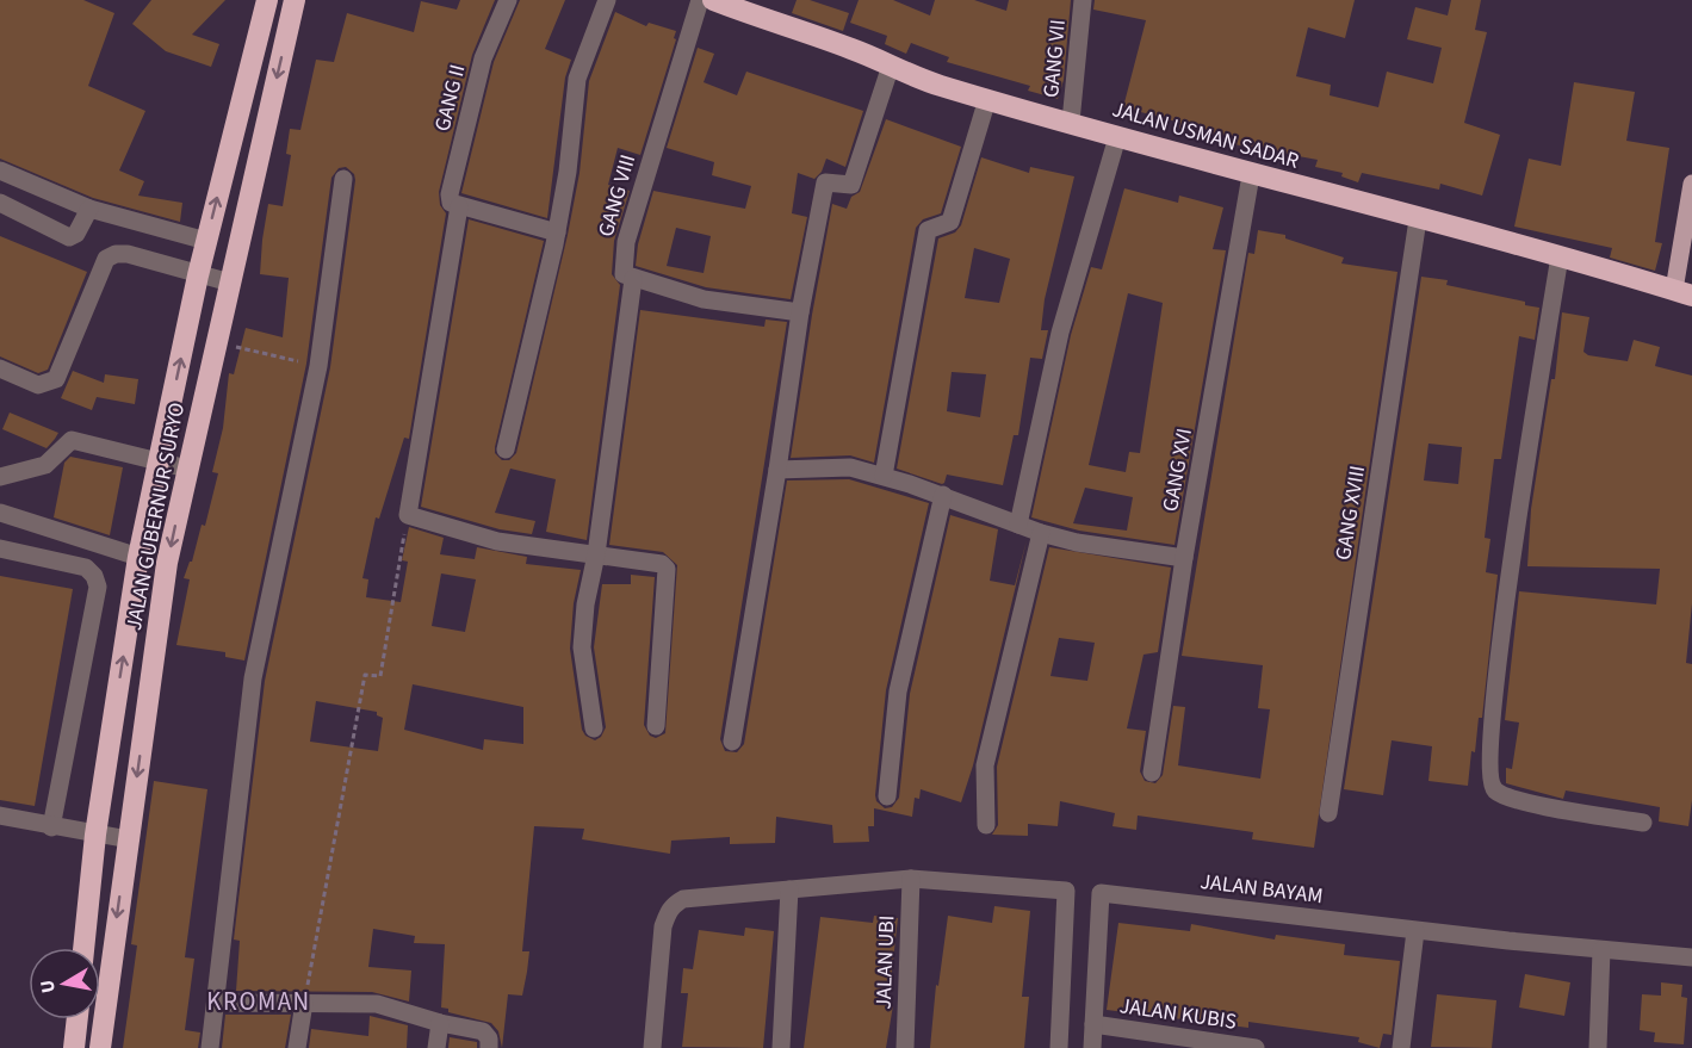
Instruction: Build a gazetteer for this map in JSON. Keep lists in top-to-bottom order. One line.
{"streets":{"highway":["JALAN USMAN SADAR","JALAN GUBERNUR SURYO"],"street":["GANG VII","GANG II","GANG VIII","GANG XVI","GANG XVIII","JALAN BAYAM","JALAN UBI","JALAN KUBIS"]},"crossings":[["GANG VII","JALAN USMAN SADAR"],["JALAN USMAN SADAR","GANG XVI"],["JALAN USMAN SADAR","GANG XVIII"],["JALAN BAYAM","JALAN KUBIS"]],"districts":["KROMAN"],"north":"left"}
